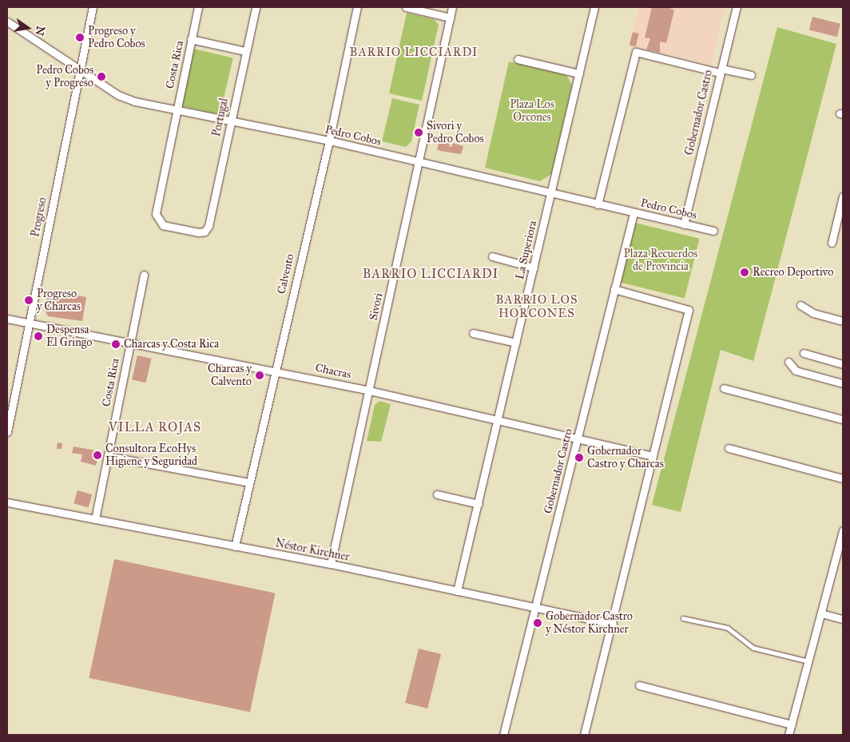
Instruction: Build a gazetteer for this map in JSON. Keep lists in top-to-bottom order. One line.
{"streets":{"street":["Costa Rica","Gobernador Castro","Portugal","Pedro Cobos","Progreso","La Superiora","Calvento","Sivori","Chacras","Néstor Kirchner"]},"crossings":[["Costa Rica","Portugal"],["Costa Rica","Pedro Cobos"],["Costa Rica","Chacras"],["Costa Rica","Néstor Kirchner"],["Gobernador Castro","Pedro Cobos"],["Gobernador Castro","Chacras"],["Gobernador Castro","Néstor Kirchner"],["Portugal","Pedro Cobos"],["Pedro Cobos","Progreso"],["Pedro Cobos","La Superiora"],["Pedro Cobos","Calvento"],["Pedro Cobos","Sivori"],["Progreso","Chacras"],["La Superiora","Chacras"],["La Superiora","Néstor Kirchner"],["Calvento","Chacras"],["Calvento","Néstor Kirchner"],["Sivori","Chacras"],["Sivori","Néstor Kirchner"]],"districts":["BARRIO LICCIARDI","BARRIO LICCIARDI","BARRIO LOS HORCONES","VILLA ROJAS"],"parks":["Plaza Los Orcones","Plaza Recuerdos de Provincia"],"places":["Progreso y Pedro Cobos","Pedro Cobos y Progreso","Sivori y Pedro Cobos","Recreo Deportivo","Progreso y Charcas","Despensa El Gringo","Charcas y Costa Rica","Charcas y Calvento","Consultora EcoHys Higiene y Seguridad","Gobernador Castro y Charcas","Gobernador Castro y Néstor Kirchner"],"north":"right"}
